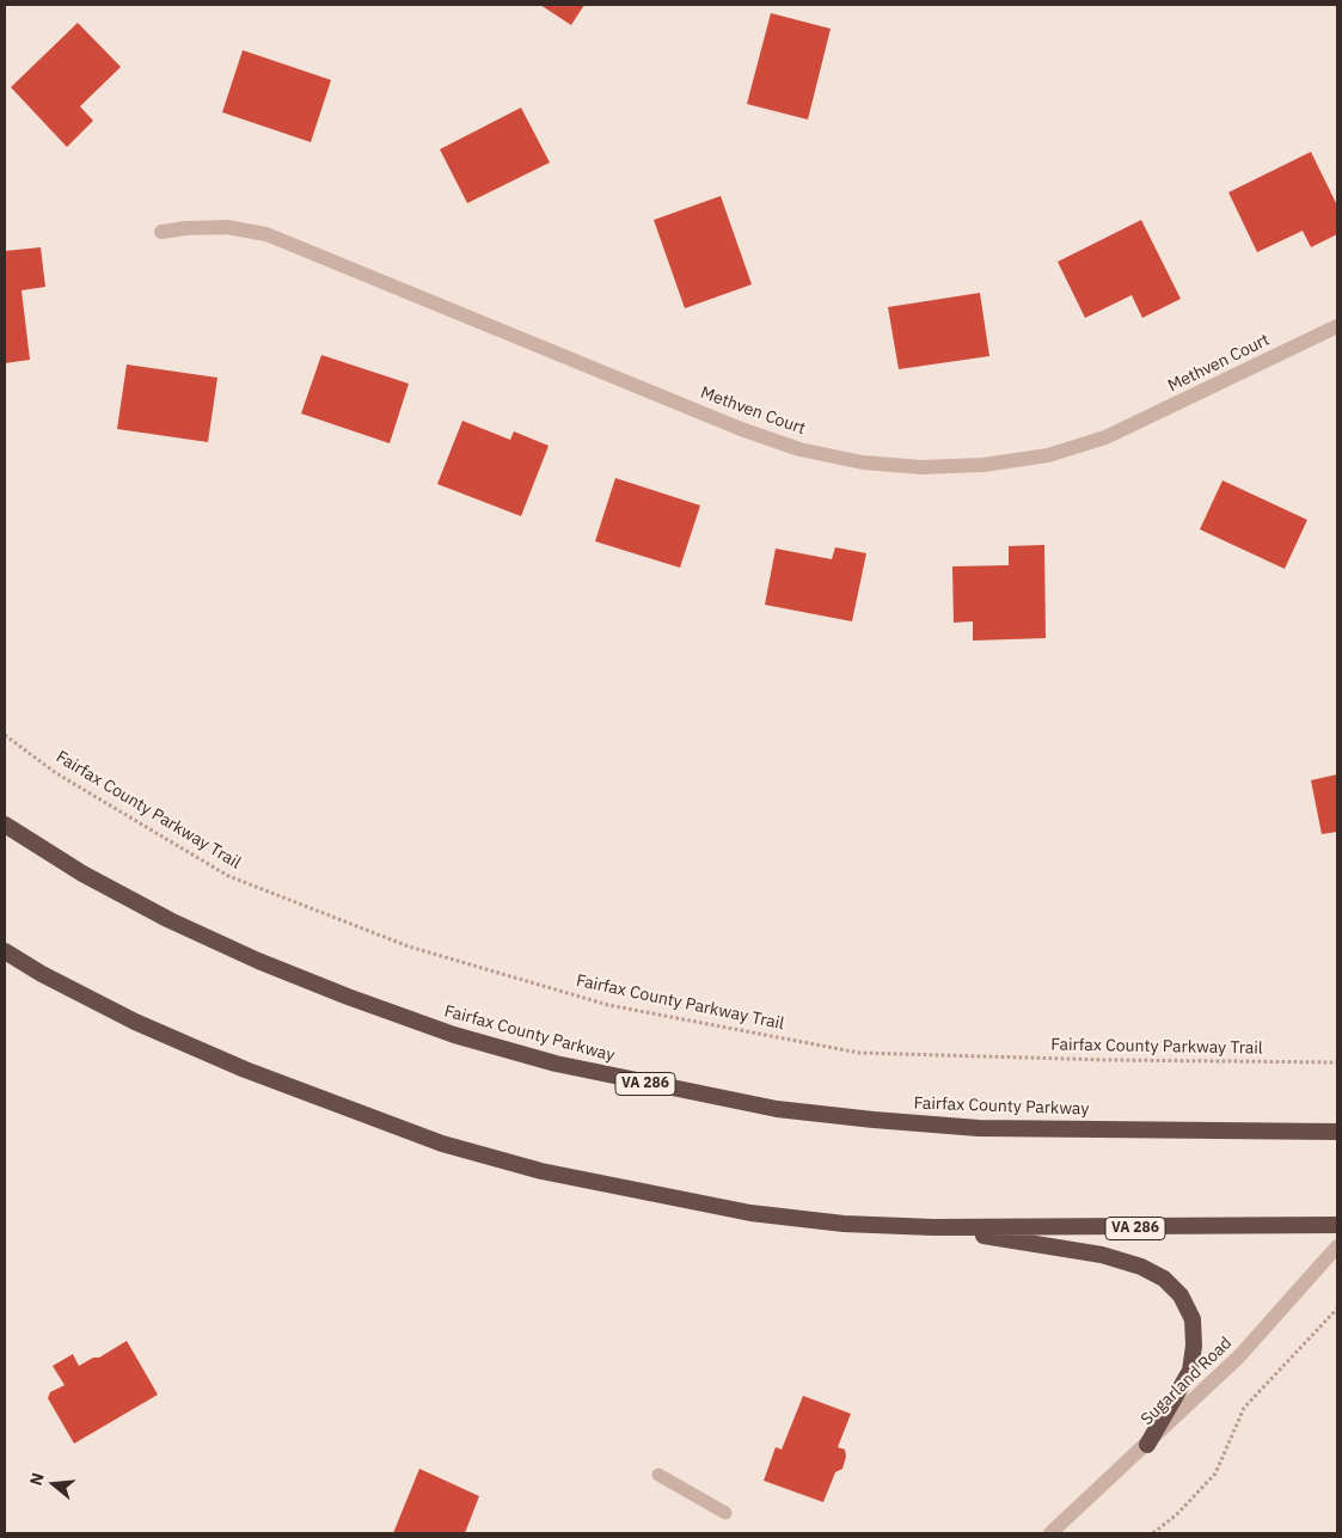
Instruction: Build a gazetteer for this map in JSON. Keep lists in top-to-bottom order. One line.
{"streets":{"highway":["Fairfax County Parkway","VA 286"],"street":["Methven Court","Sugarland Road"],"path":["Fairfax County Parkway Trail"]},"north":"left"}
